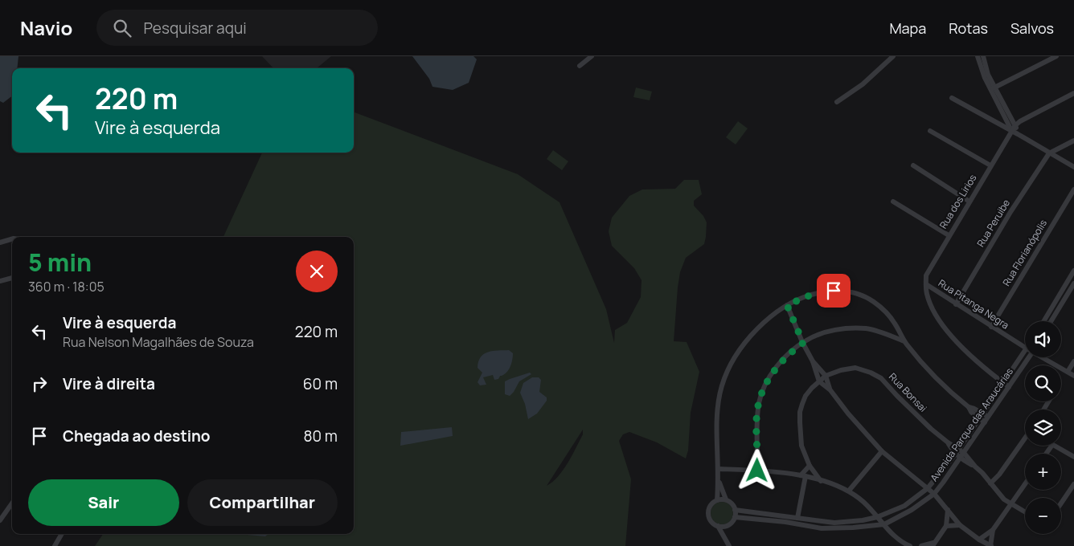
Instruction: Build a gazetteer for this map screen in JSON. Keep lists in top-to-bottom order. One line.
{"streets":{"street":["Rua dos Lirios","Rua Peruibe","Rua Florianópolis","Rua Pitanga Negra","Rua Bonsai","Avenida Parque das Araucárias"]},"crossings":[["Rua dos Lirios","Rua Pitanga Negra"],["Rua Peruibe","Rua Pitanga Negra"],["Rua Florianópolis","Rua Pitanga Negra"]],"page":{"header":"Navio","search":"Pesquisar aqui","nav":["Mapa","Rotas","Salvos"],"turn":["220 m","Vire à esquerda"],"heading":["5 min","360 m · 18:05"],"list":[{"name":"Vire à esquerda","note":"Rua Nelson Magalhães de Souza","value":"220 m"},{"name":"Vire à direita","value":"60 m"},{"name":"Chegada ao destino","value":"80 m"}],"map_buttons":["+","−"],"buttons":["Sair","Compartilhar"]}}
